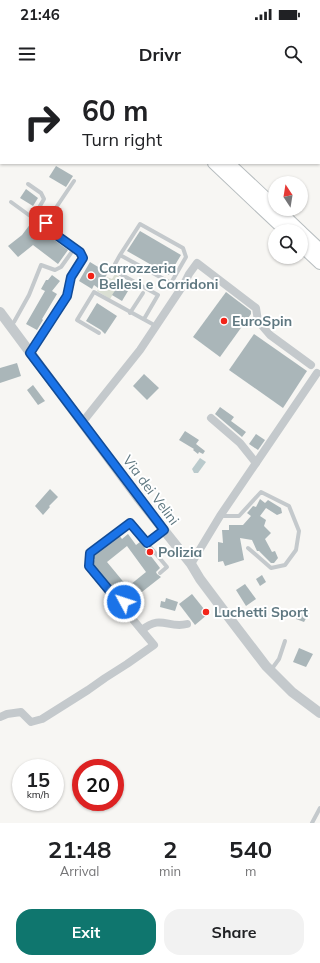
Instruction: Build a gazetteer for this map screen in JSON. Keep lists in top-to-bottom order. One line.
{"streets":{"street":["Via dei Velini"]},"places":["Carrozzeria Bellesi e Corridoni","EuroSpin","Polizia","Luchetti Sport"],"north":"top","page":{"status":"21:46","header":"Drivr","turn":["60 m","Turn right"],"speed":"15 km/h","limit":"20","eta":["21:48","Arrival","2","min","540","m"],"buttons":["Exit","Share"]}}
